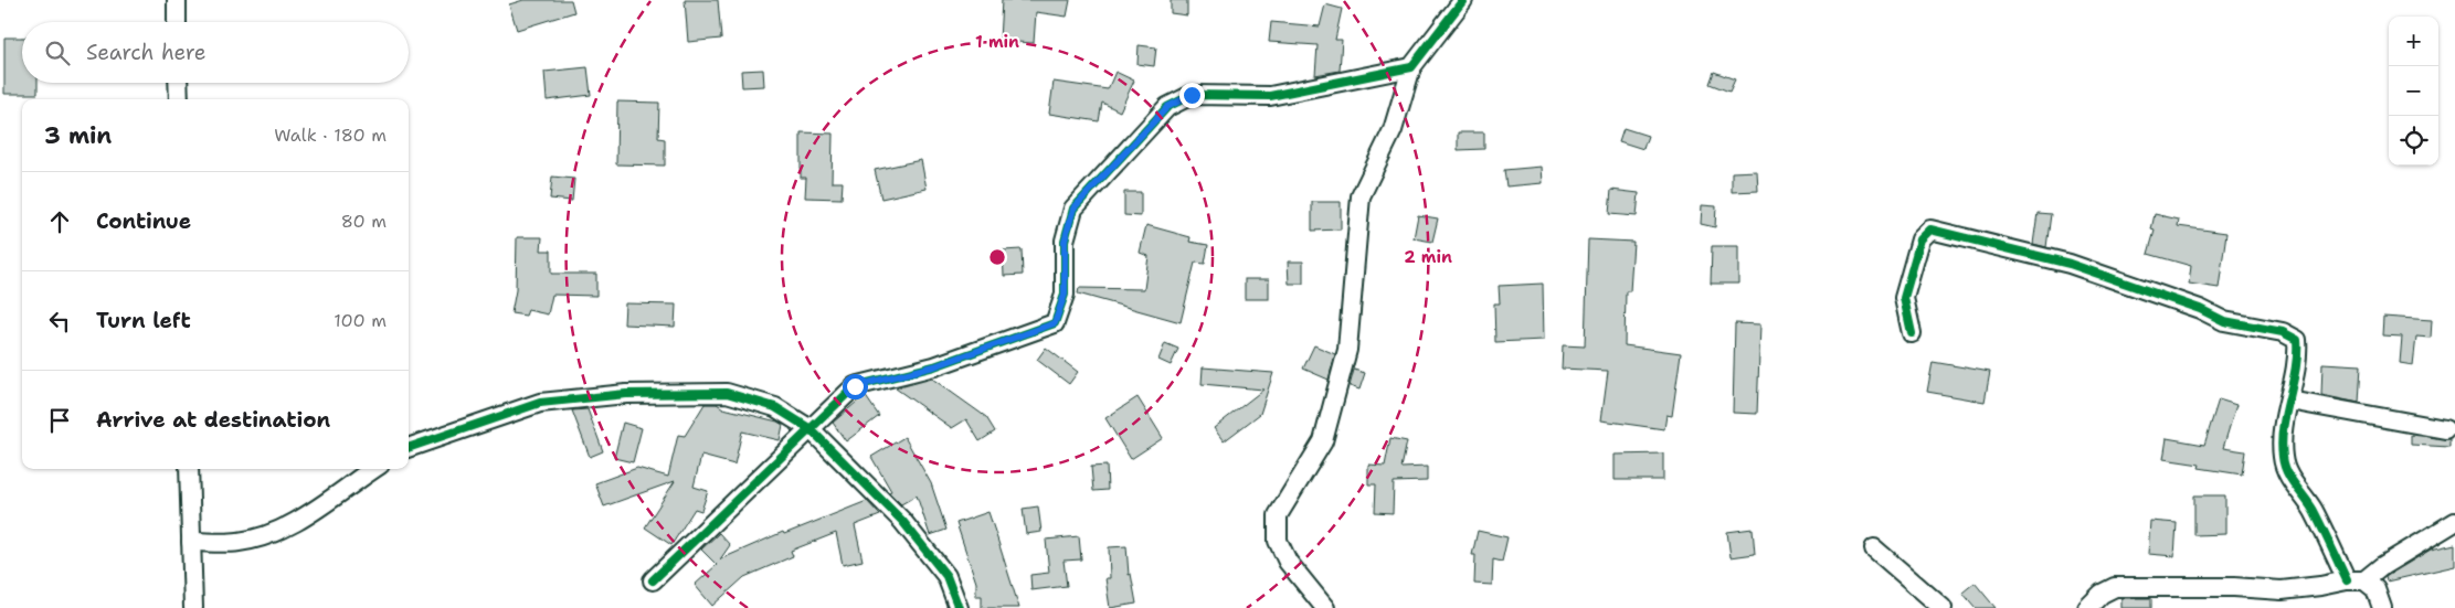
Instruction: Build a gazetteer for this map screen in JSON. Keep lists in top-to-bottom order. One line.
{"page":{"map_buttons":["+","−"],"search":"Search here","heading":["3 min","Walk · 180 m"],"list":[["Continue","80 m"],["Turn left","100 m"],"Arrive at destination"]},"rings":["1 min","2 min"]}
